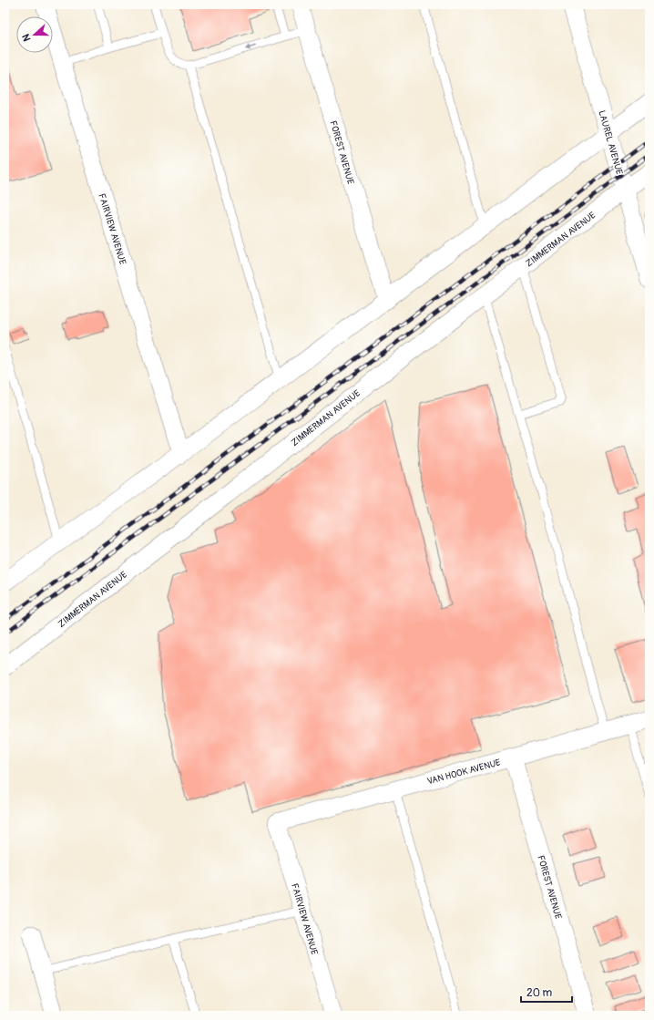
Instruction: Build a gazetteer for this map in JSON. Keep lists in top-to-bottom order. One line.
{"streets":{"street":["LAUREL AVENUE","FOREST AVENUE","FAIRVIEW AVENUE","ZIMMERMAN AVENUE","VAN HOOK AVENUE"]},"crossings":[["LAUREL AVENUE","ZIMMERMAN AVENUE"],["FOREST AVENUE","VAN HOOK AVENUE"],["FAIRVIEW AVENUE","VAN HOOK AVENUE"]],"scale_bar":"20 m","north":"left"}
